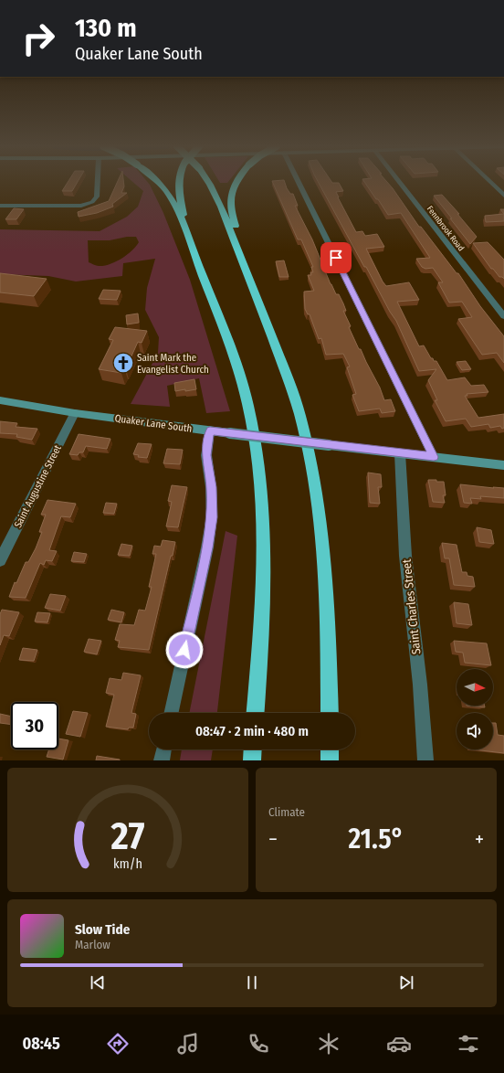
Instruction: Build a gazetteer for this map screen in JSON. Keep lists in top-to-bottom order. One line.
{"streets":{"main road":["Quaker Lane South"],"street":["Fennbrook Road","Saint Augustine Street","Saint Charles Street"]},"crossings":[["Quaker Lane South","Saint Augustine Street"],["Quaker Lane South","Saint Charles Street"]],"places":{"church":["Saint Mark the Evangelist Church"]},"north":"right","page":{"turn":["130 m","Quaker Lane South"],"limit":"30","trip":"08:47 · 2 min · 480 m","tile":"Climate","heat":["−","21.5°","+"],"song":["Slow Tide","Marlow"],"tabs":"08:45","gauge":["27","km/h"]}}
